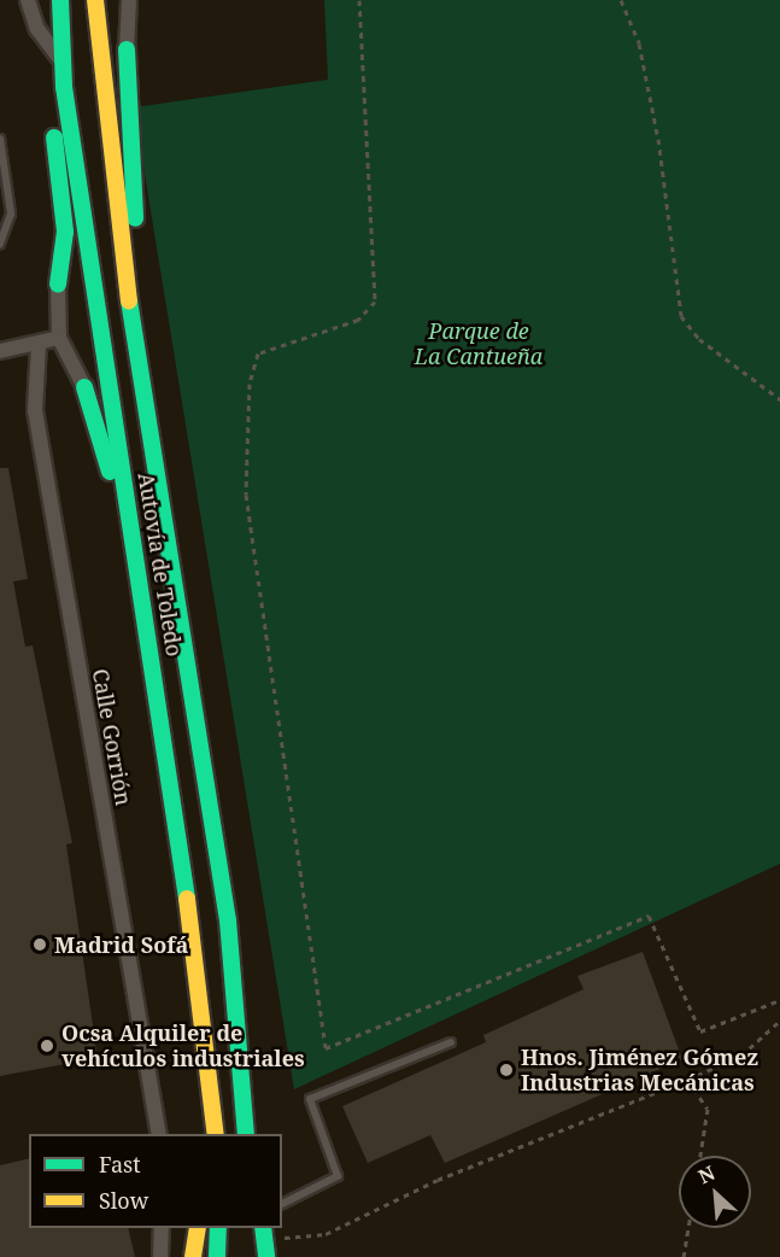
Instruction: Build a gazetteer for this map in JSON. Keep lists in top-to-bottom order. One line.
{"streets":{"highway":["Autovía de Toledo"],"street":["Calle Gorrión"]},"parks":["Parque de La Cantueña"],"places":["Madrid Sofá","Ocsa Alquiler de vehículos industriales","Hnos. Jiménez Gómez Industrias Mecánicas"],"legend":["Fast","Slow"],"north":"top left"}
